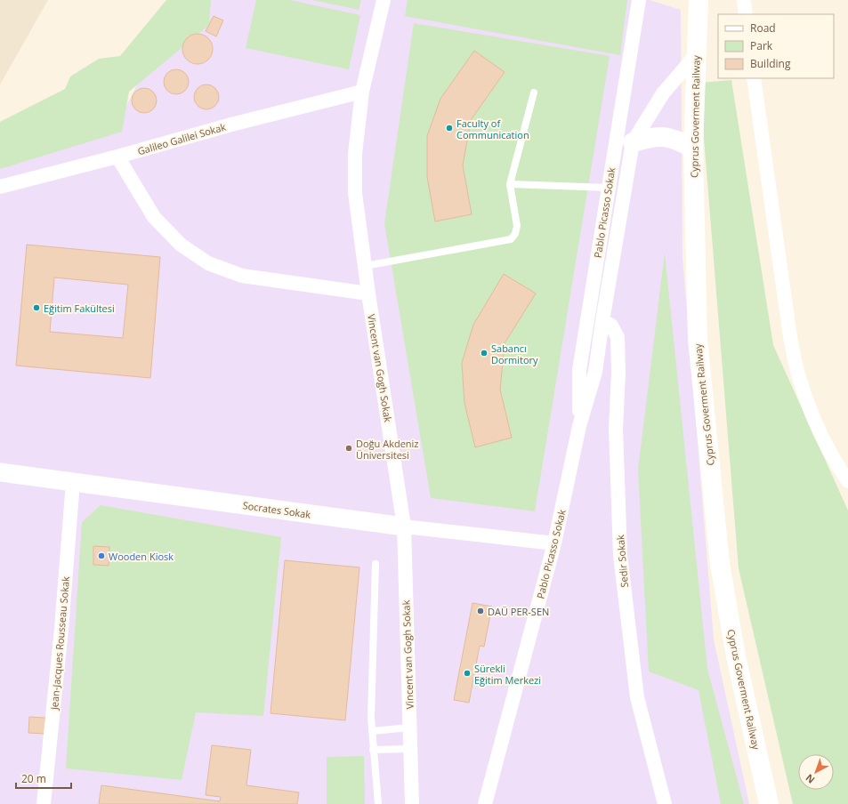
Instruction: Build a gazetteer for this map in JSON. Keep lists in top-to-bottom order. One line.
{"streets":{"main road":["Cyprus Goverment Railway"],"street":["Galileo Galilei Sokak","Pablo Picasso Sokak","Vincent van Gogh Sokak","Socrates Sokak","Sedir Sokak","Jean-Jacques Rousseau Sokak"]},"crossings":[["Cyprus Goverment Railway","Pablo Picasso Sokak"],["Galileo Galilei Sokak","Vincent van Gogh Sokak"],["Pablo Picasso Sokak","Socrates Sokak"],["Pablo Picasso Sokak","Sedir Sokak"],["Vincent van Gogh Sokak","Socrates Sokak"],["Socrates Sokak","Jean-Jacques Rousseau Sokak"]],"places":["Faculty of Communication","Eğitim Fakültesi","Sabancı Dormitory","Doğu Akdeniz Üniversitesi","Wooden Kiosk","DAÜ PER-SEN","Sürekli Eğitim Merkezi"],"legend":["Road","Park","Building"],"scale_bar":"20 m","north":"bottom left"}
